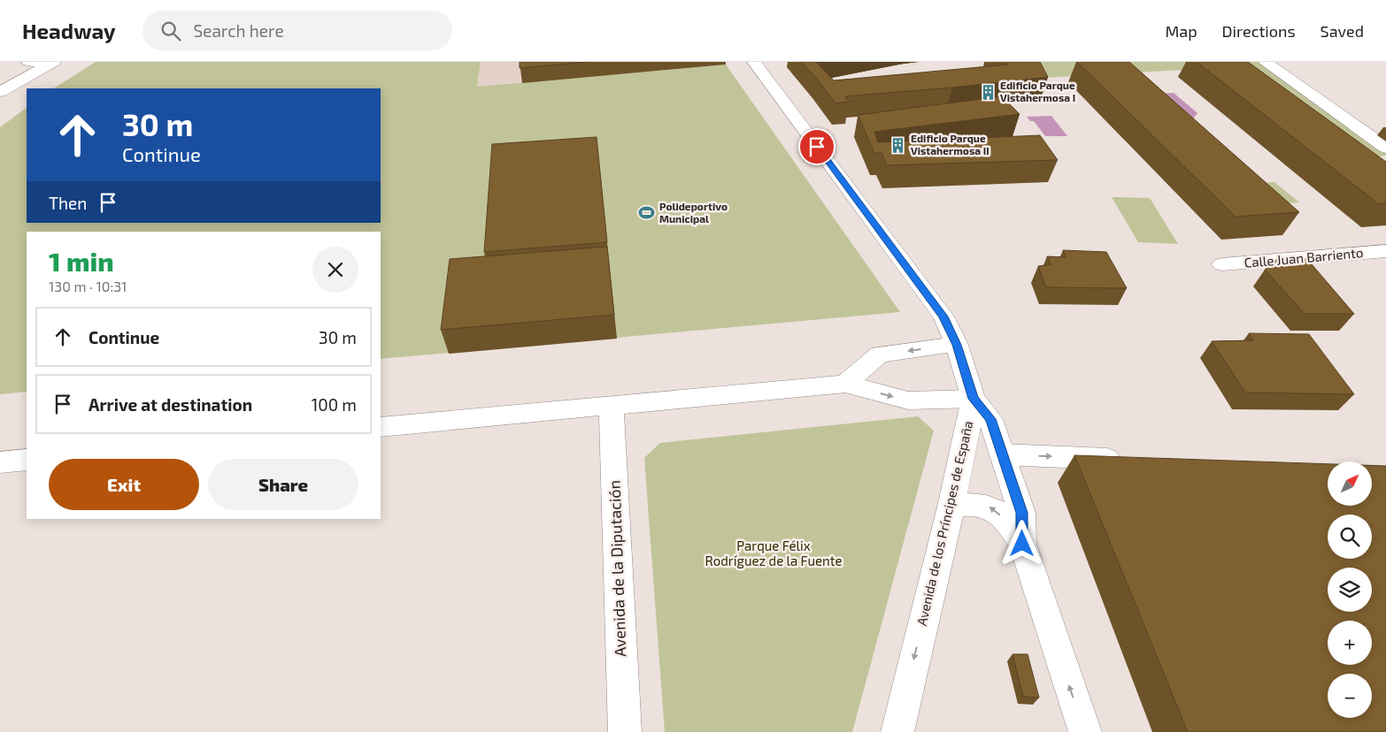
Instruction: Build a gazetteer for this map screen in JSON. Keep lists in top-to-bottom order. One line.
{"streets":{"street":["Calle Juan Barriento","Avenida de los Príncipes de España","Avenida de la Diputación"]},"parks":["Parque Félix Rodríguez de la Fuente"],"places":{"building":["Edificio Parque Vistahermosa I","Edificio Parque Vistahermosa II"],"sports":["Polideportivo Municipal"]},"north":"top right","page":{"header":"Headway","search":"Search here","nav":["Map","Directions","Saved"],"turn":["30 m","Continue"],"then":"Then","heading":["1 min","130 m · 10:31"],"list":[{"name":"Continue","value":"30 m"},{"name":"Arrive at destination","value":"100 m"}],"buttons":["Exit","Share"],"map_buttons":["+","−"]}}
